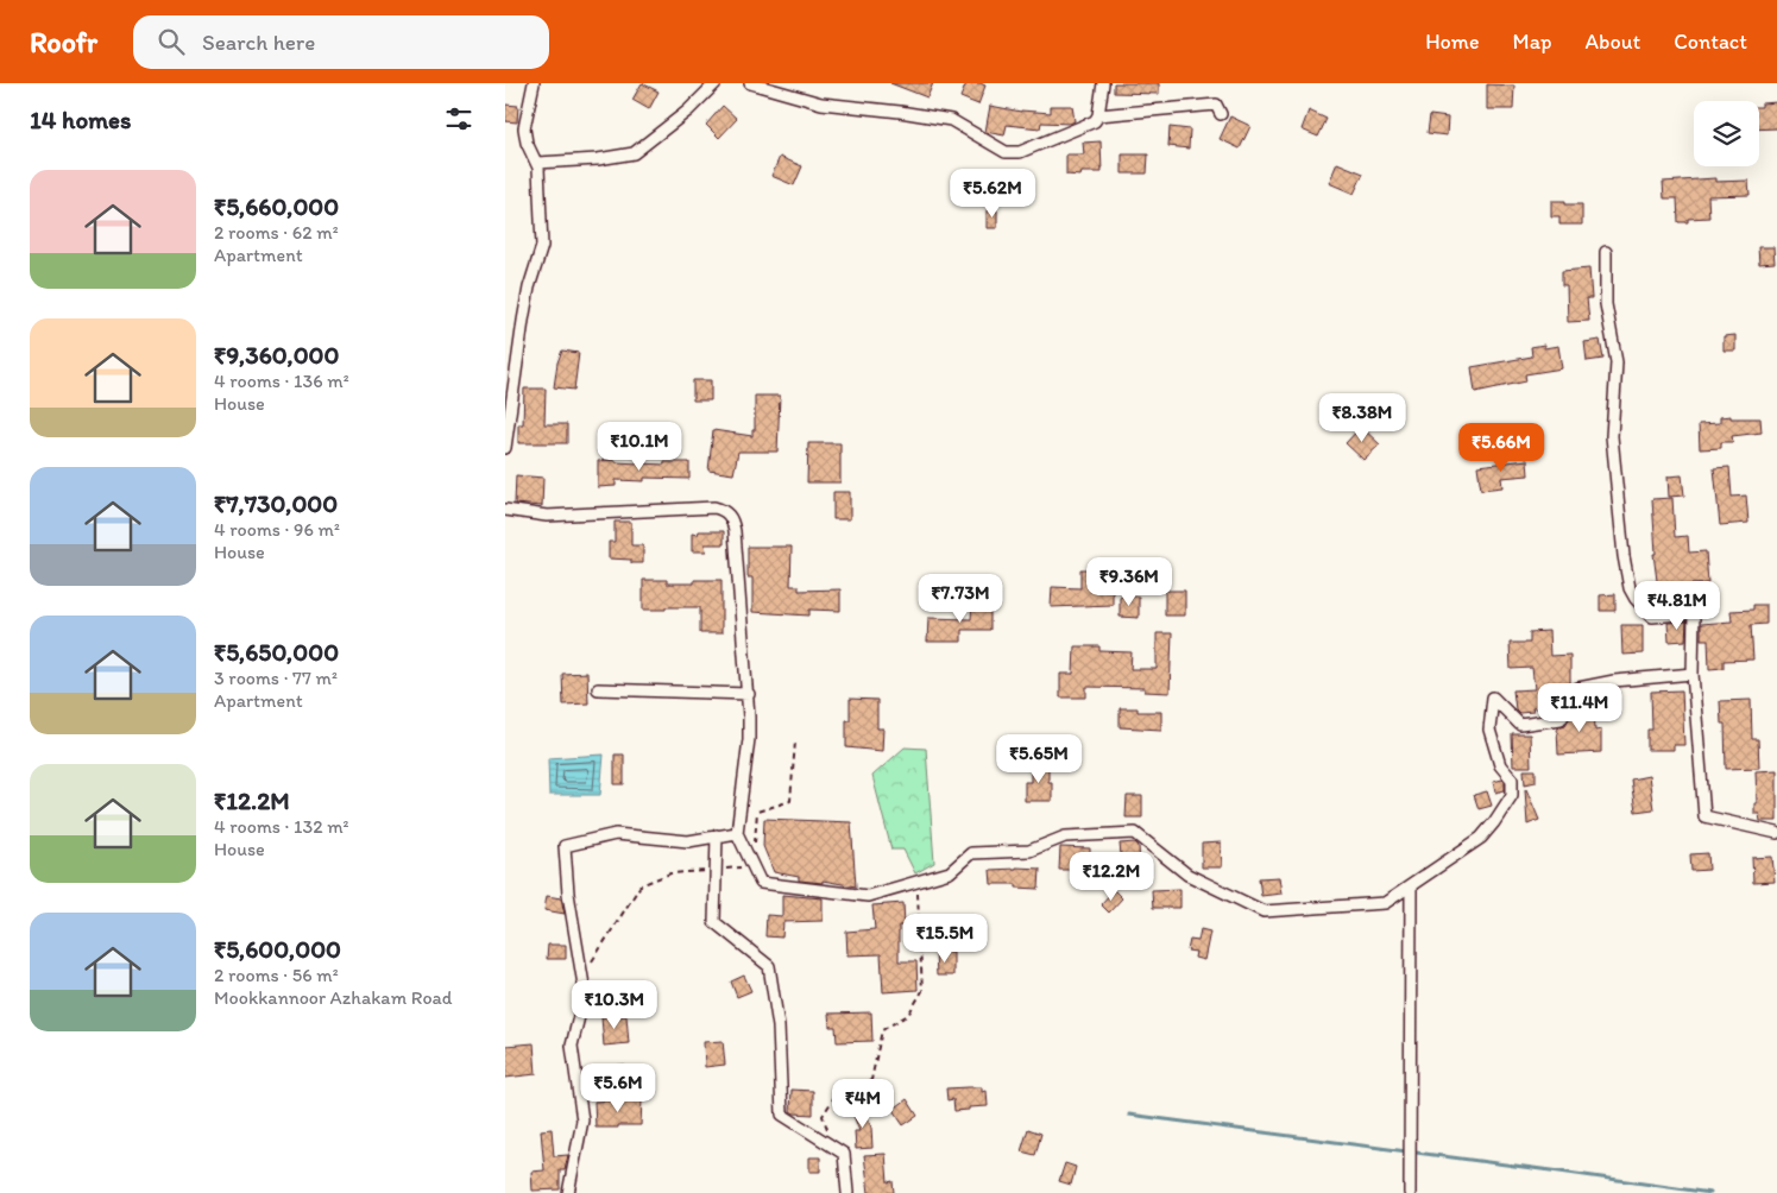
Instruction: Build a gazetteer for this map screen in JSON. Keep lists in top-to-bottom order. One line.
{"page":{"header":"Roofr","search":"Search here","nav":["Home","Map","About","Contact"],"heading":"14 homes","list":[{"name":"₹5,660,000","note":"2 rooms · 62 m² · Apartment"},{"name":"₹9,360,000","note":"4 rooms · 136 m² · House"},{"name":"₹7,730,000","note":"4 rooms · 96 m² · House"},{"name":"₹5,650,000","note":"3 rooms · 77 m² · Apartment"},{"name":"₹12.2M","note":"4 rooms · 132 m² · House"},{"name":"₹5,600,000","note":"2 rooms · 56 m² · Mookkannoor Azhakam Road"}],"price":["₹5.62M","₹8.38M","₹10.1M","₹5.66M","₹9.36M","₹7.73M","₹4.81M","₹11.4M","₹5.65M","₹12.2M","₹15.5M","₹10.3M","₹5.6M","₹4M"]}}
